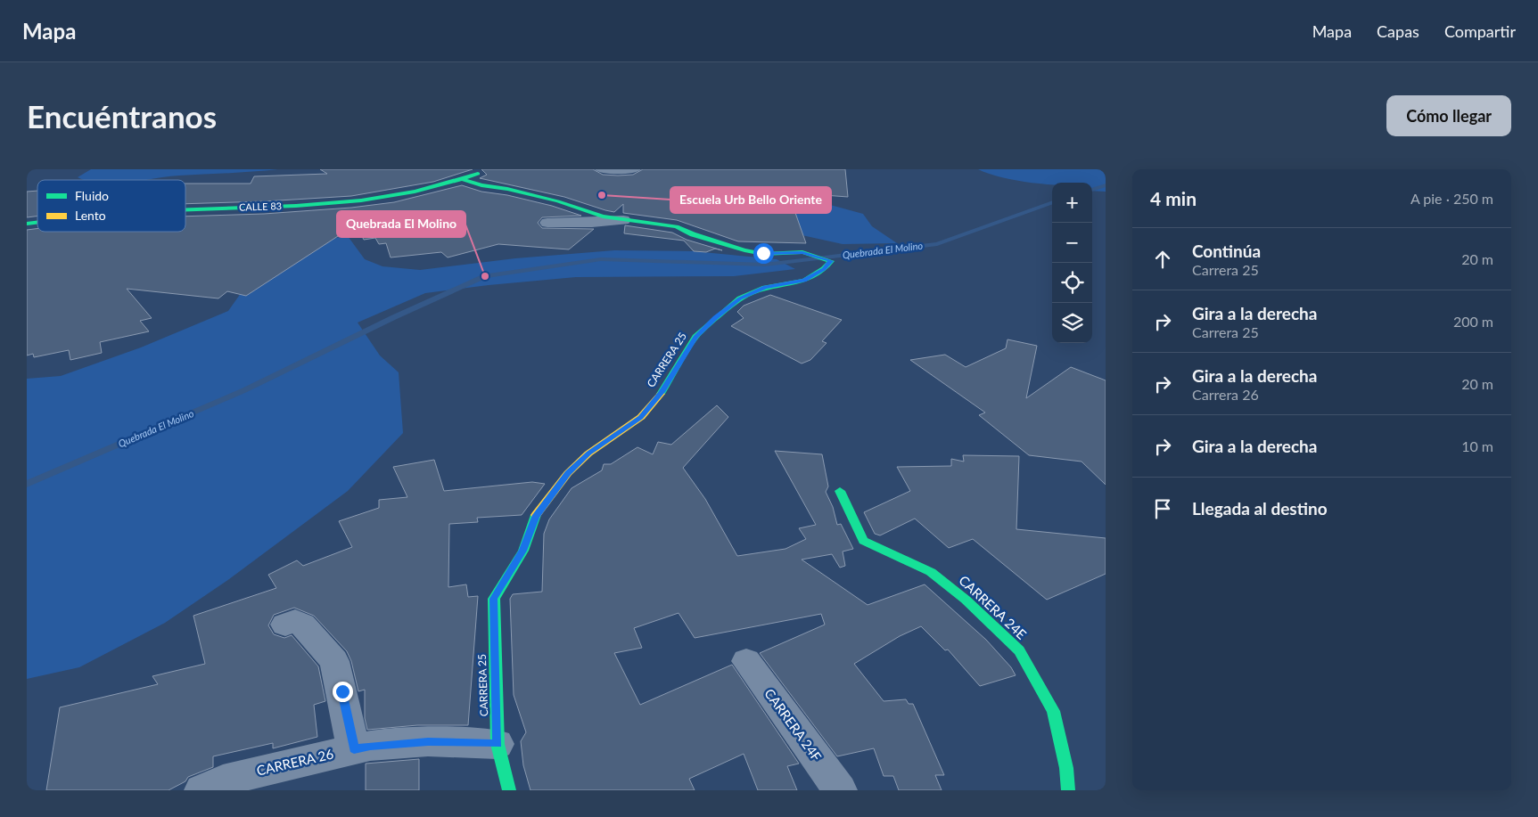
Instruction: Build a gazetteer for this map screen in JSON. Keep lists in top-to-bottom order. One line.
{"streets":{"street":["CALLE 83","CARRERA 25","CARRERA 24E","CARRERA 24F","CARRERA 26"]},"crossings":[["CALLE 83","CARRERA 25"],["CARRERA 25","CARRERA 26"]],"water":["Quebrada El Molino"],"places":["Escuela Urb Bello Oriente","Quebrada El Molino"],"legend":["Fluido","Lento"],"page":{"header":"Mapa","nav":["Mapa","Capas","Compartir"],"buttons":"Cómo llegar","title":"Encuéntranos","heading":["4 min","A pie · 250 m"],"map_buttons":["+","−"],"list":[["Continúa","Carrera 25","20 m"],["Gira a la derecha","Carrera 25","200 m"],["Gira a la derecha","Carrera 26","20 m"],["Gira a la derecha","10 m"],"Llegada al destino"]}}
